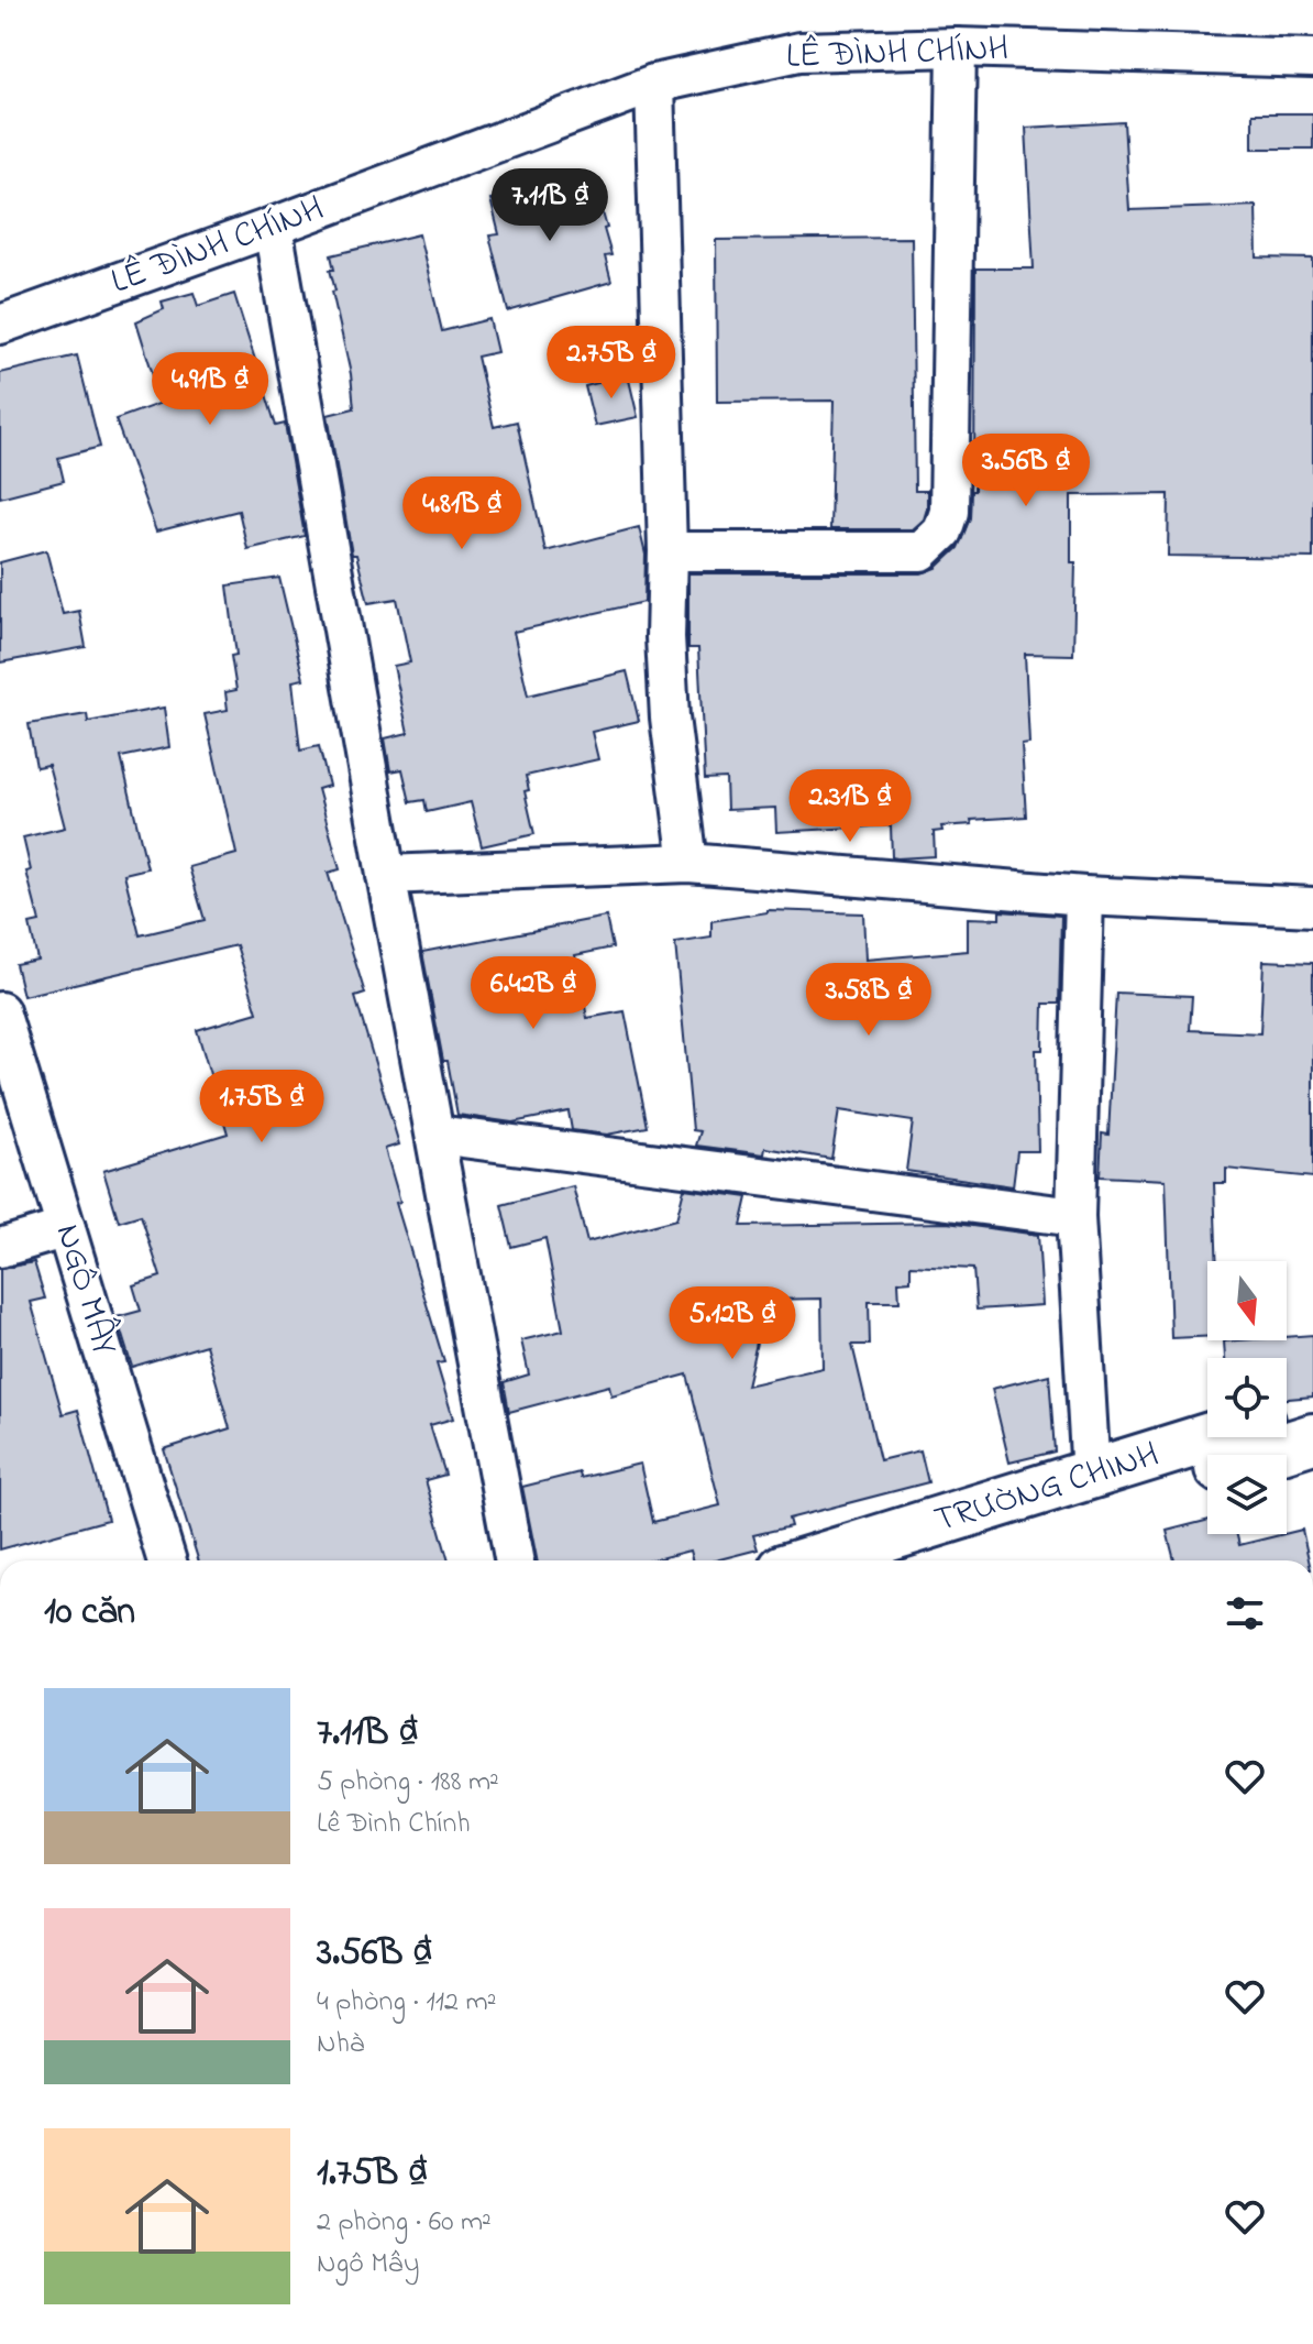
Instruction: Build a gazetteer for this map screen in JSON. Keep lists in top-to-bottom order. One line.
{"streets":{"street":["LÊ ĐÌNH CHÍNH","NGÔ MÂY","TRƯỜNG CHINH"]},"north":"bottom","page":{"price":["7.11B ₫","2.75B ₫","4.91B ₫","3.56B ₫","4.81B ₫","2.31B ₫","6.42B ₫","3.58B ₫","1.75B ₫","5.12B ₫"],"heading":"10 căn","list":[{"name":"7.11B ₫","note":"5 phòng · 188 m² · Lê Đình Chính"},{"name":"3.56B ₫","note":"4 phòng · 112 m² · Nhà"},{"name":"1.75B ₫","note":"2 phòng · 60 m² · Ngô Mây"}]}}
